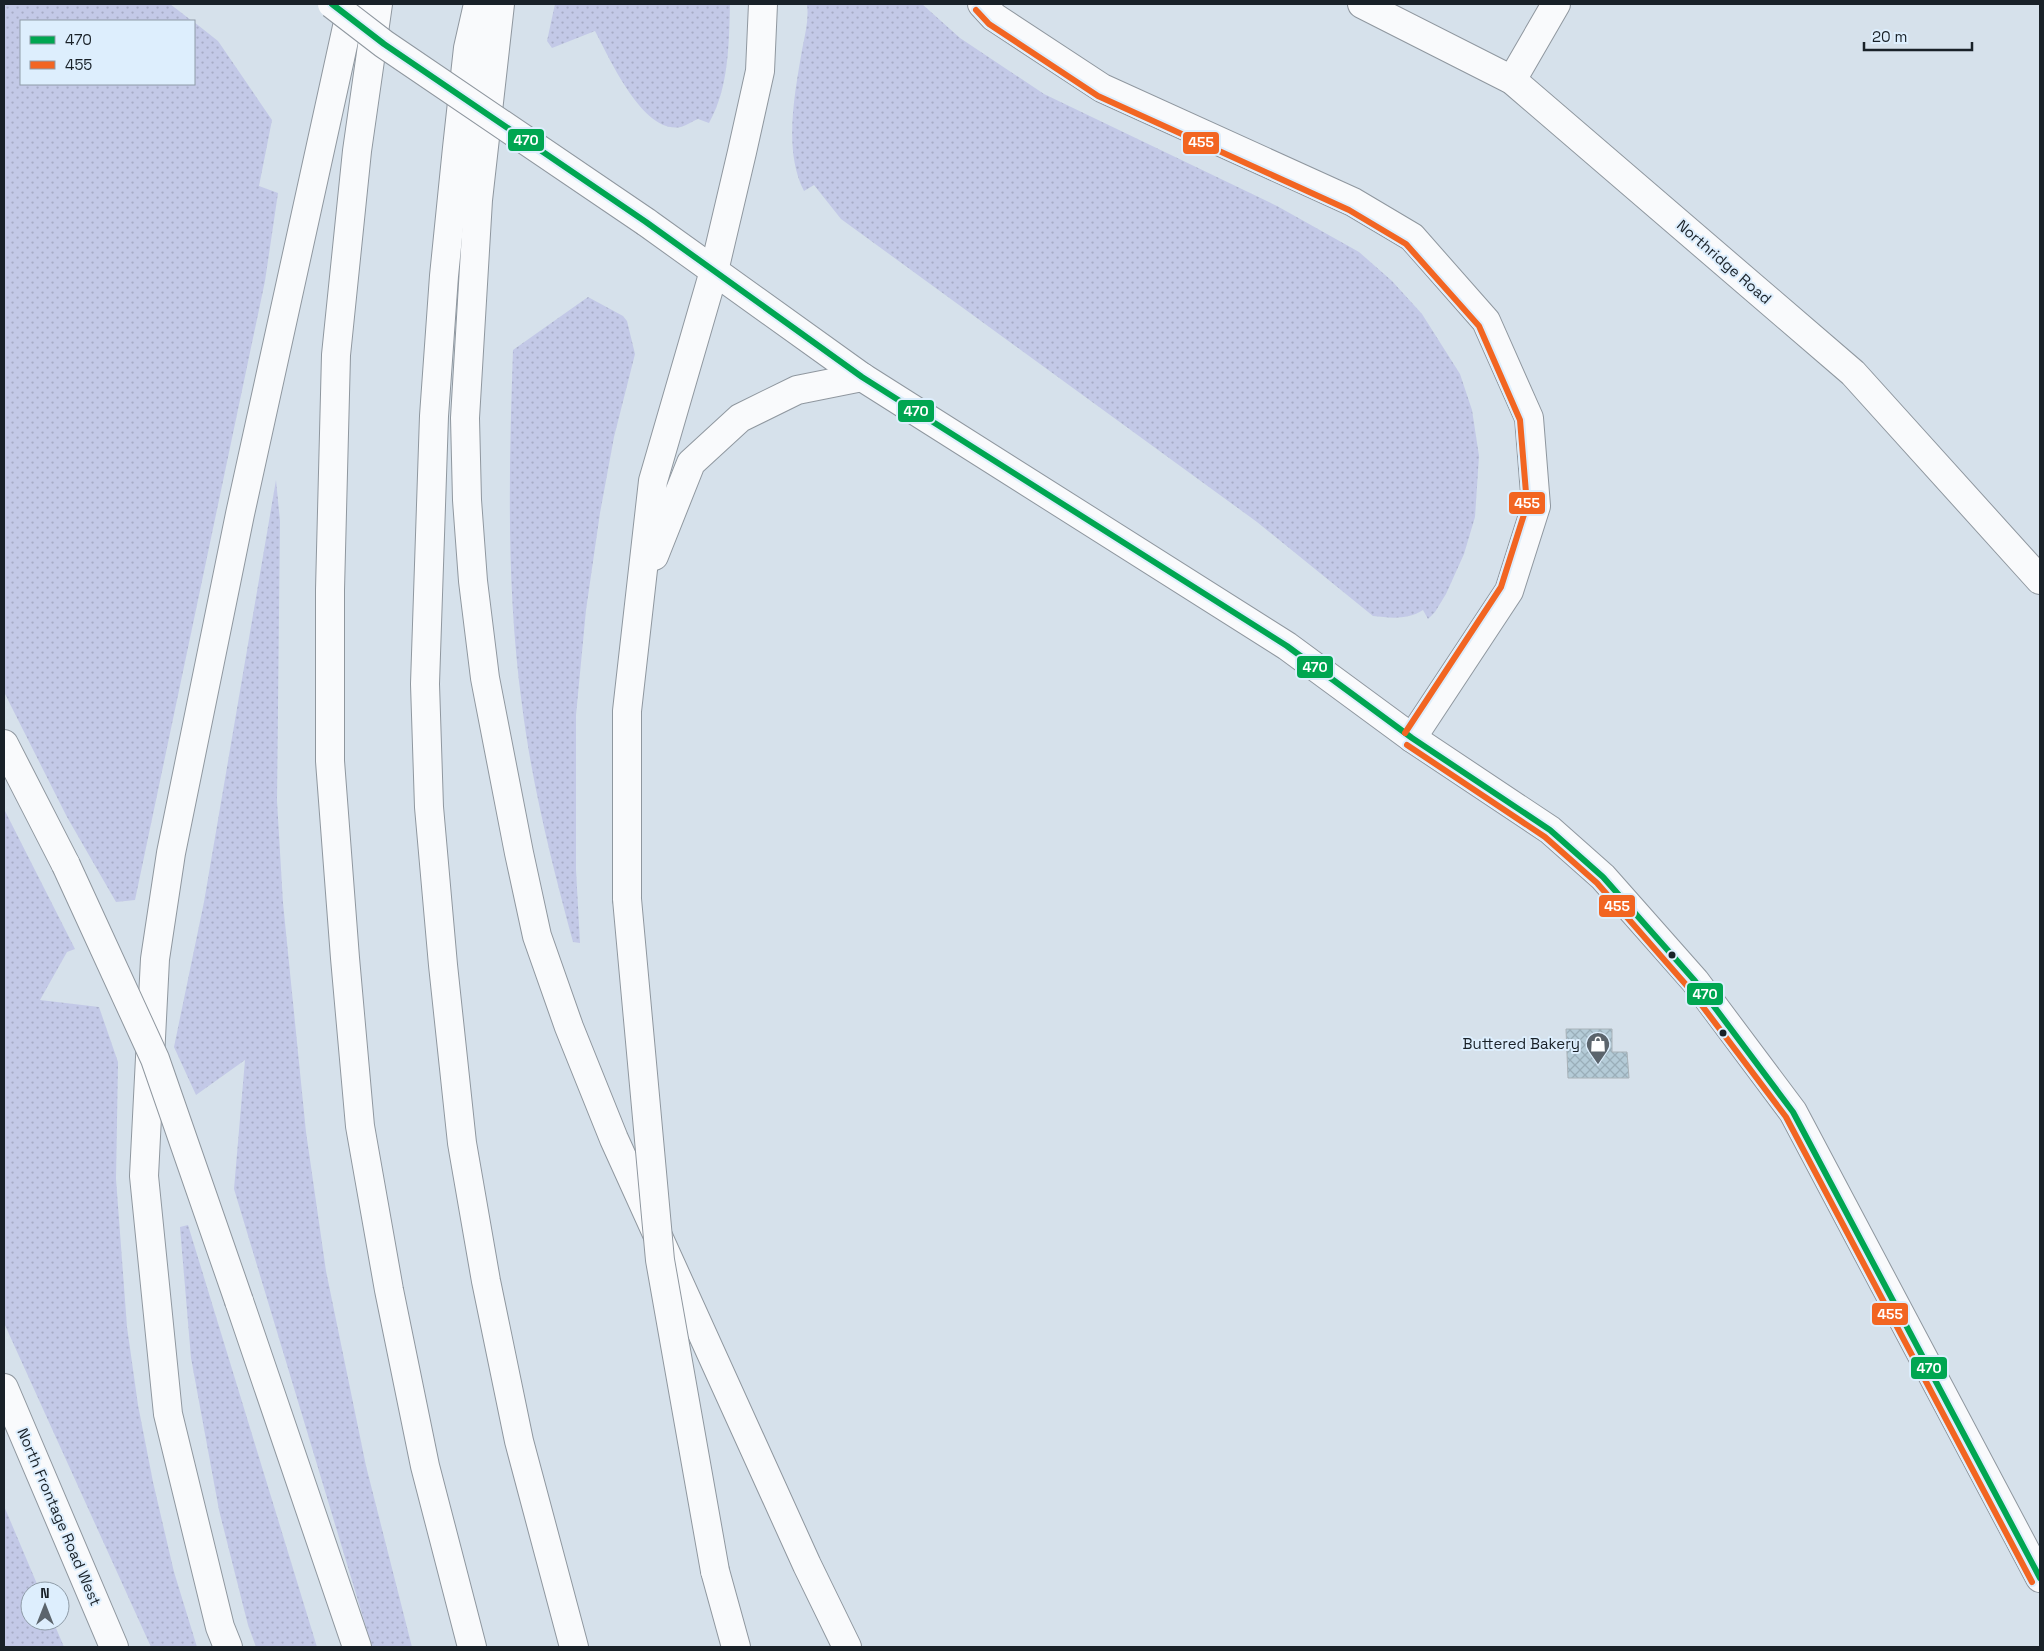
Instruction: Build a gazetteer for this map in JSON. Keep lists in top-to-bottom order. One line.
{"streets":{"main road":["Northridge Road","North Frontage Road West"]},"places":{"shop":["Buttered Bakery"]},"lines":["transit line 470","transit line 455"],"legend":["470","455"],"scale_bar":"20 m","north":"top"}
